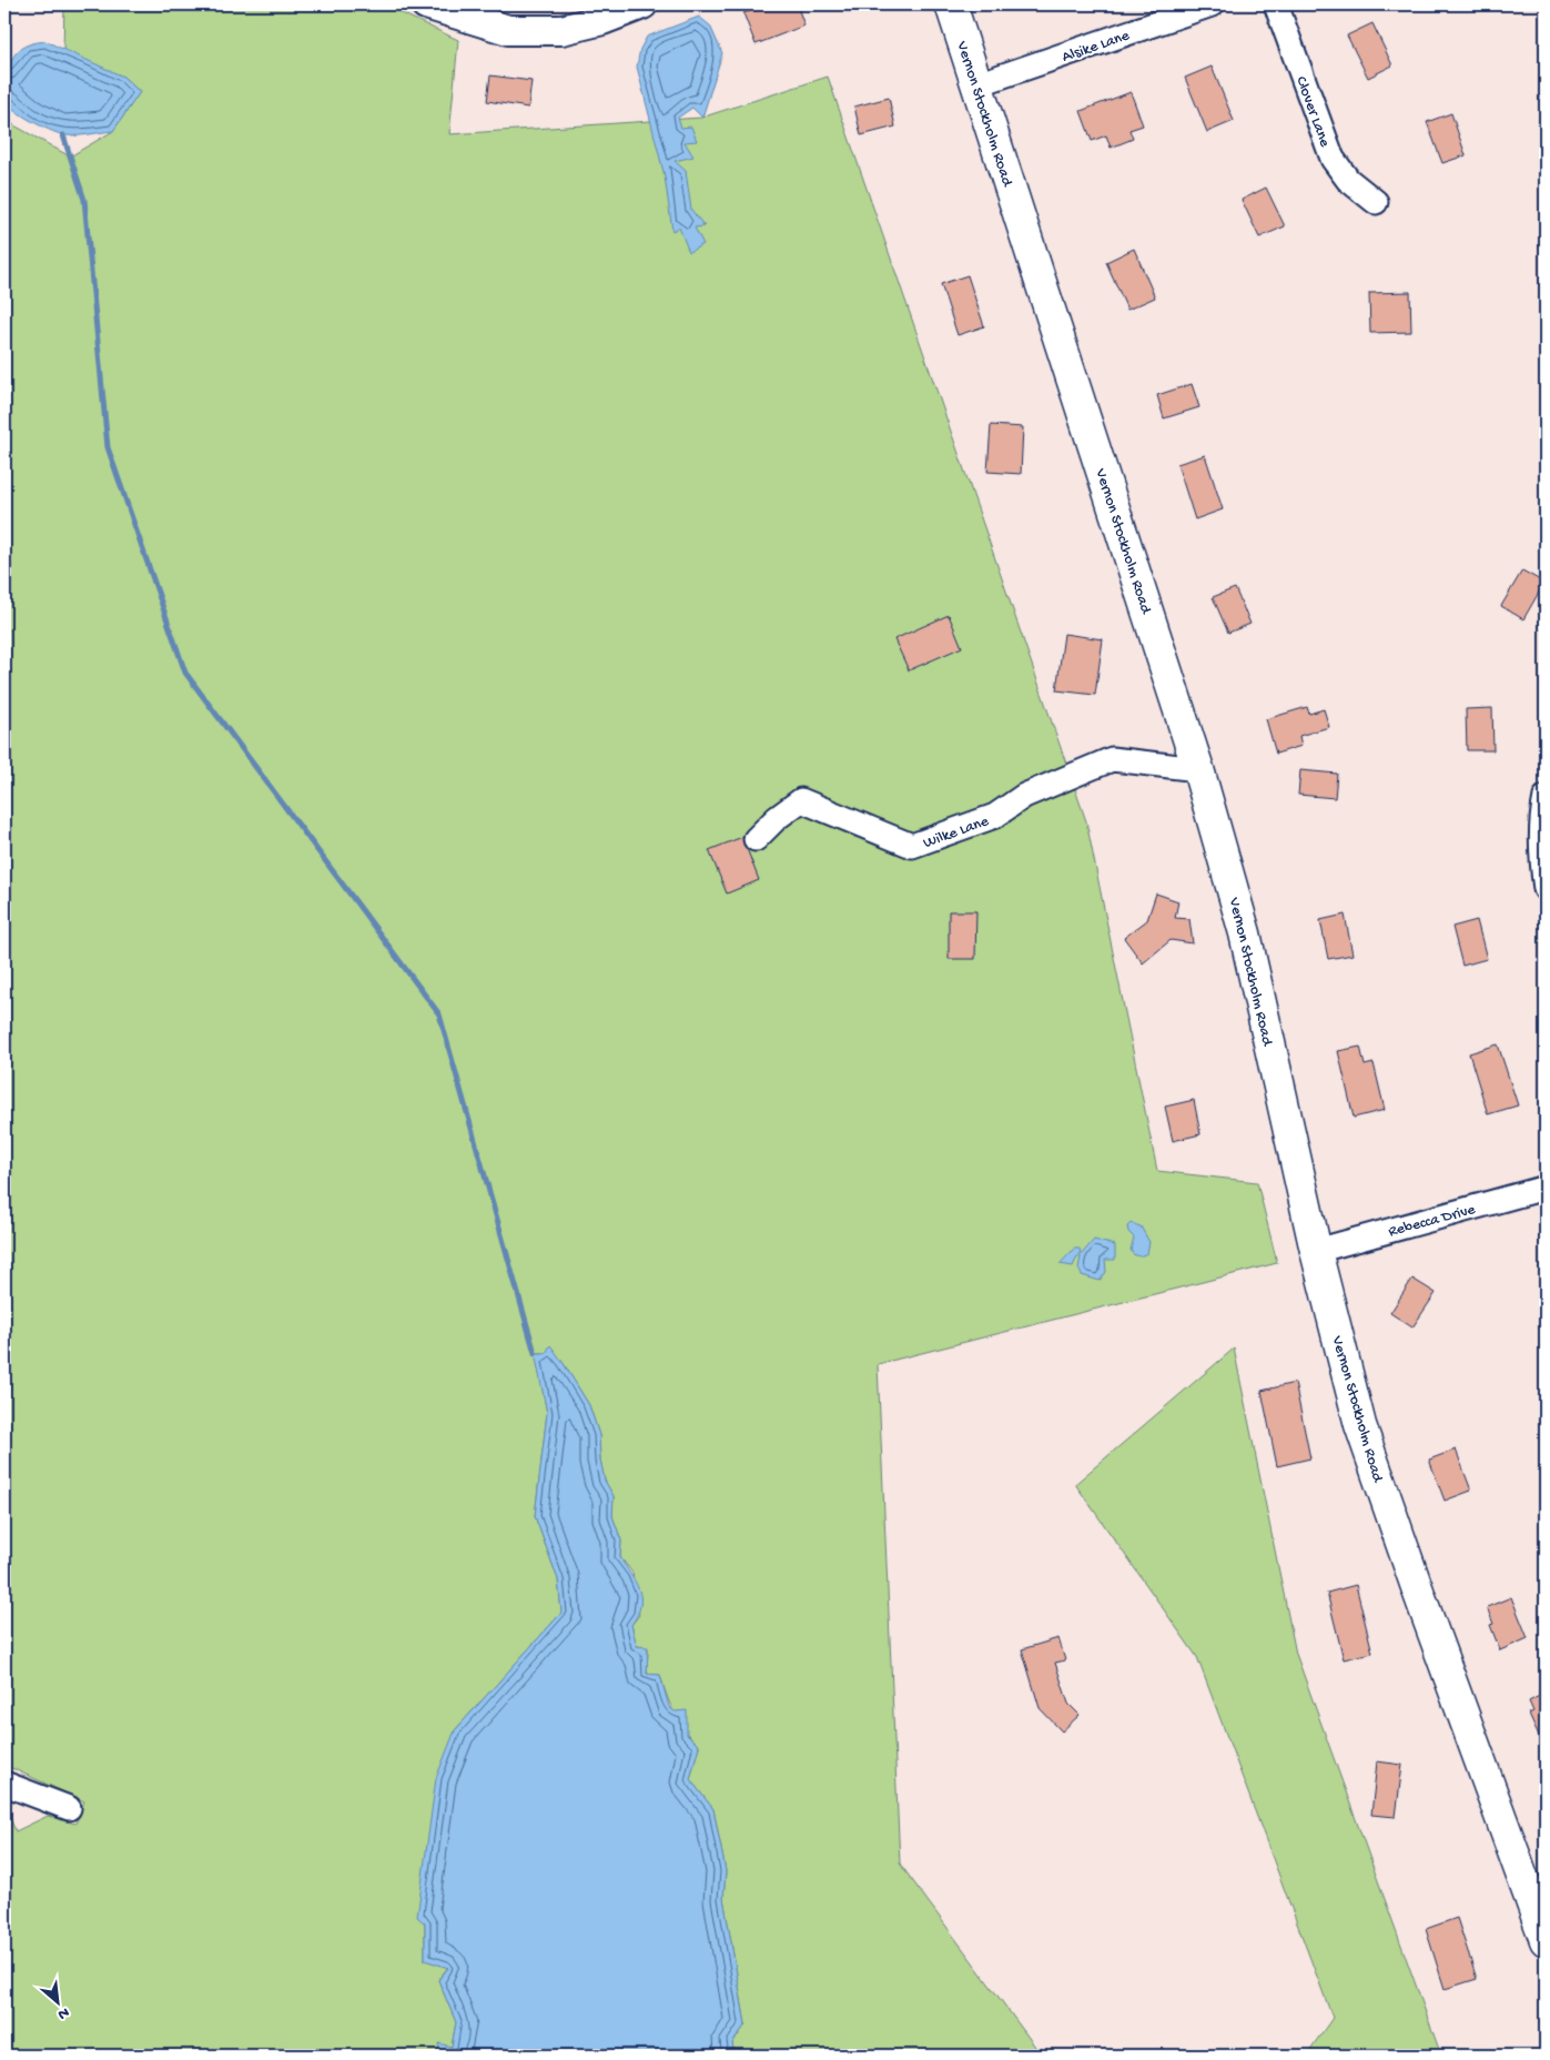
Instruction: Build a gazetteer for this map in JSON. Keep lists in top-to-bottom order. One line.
{"streets":{"main road":["Vernon Stockholm Road"],"street":["Alsike Lane","Clover Lane","Wilke Lane","Rebecca Drive"]},"crossings":[["Alsike Lane","Vernon Stockholm Road"],["Vernon Stockholm Road","Wilke Lane"],["Vernon Stockholm Road","Rebecca Drive"]],"north":"bottom right"}
